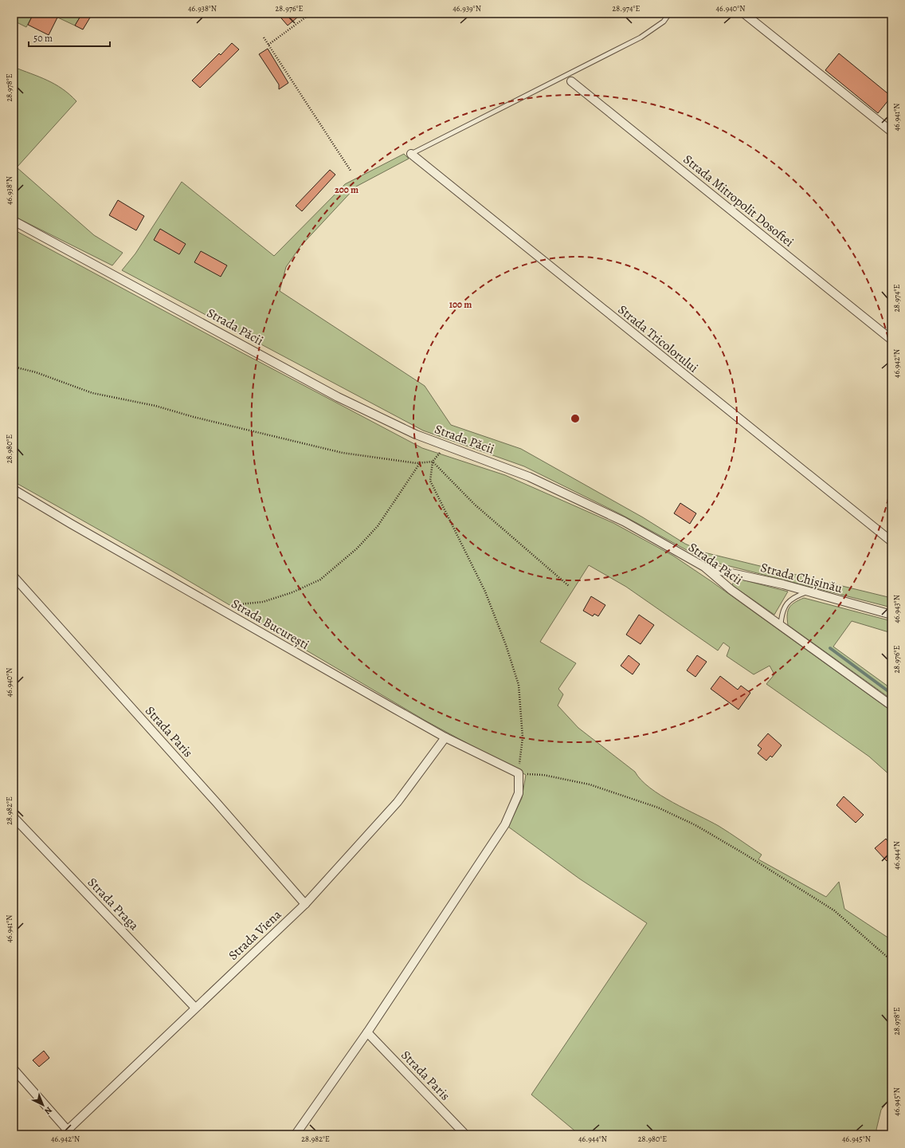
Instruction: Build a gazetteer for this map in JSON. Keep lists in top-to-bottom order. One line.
{"streets":{"street":["Strada Mitropolit Dosoftei","Strada Păcii","Strada Tricolorului","Strada Chișinău","Strada București","Strada Paris","Strada Praga","Strada Viena"]},"crossings":[["Strada Păcii","Strada Chișinău"],["Strada București","Strada Viena"],["Strada Paris","Strada Viena"],["Strada Praga","Strada Viena"]],"scale_bar":"50 m","north":"bottom right","coordinates":["46.938°N","28.976°E","46.939°N","28.974°E","46.940°N","28.978°E","46.941°N","46.942°N","28.980°E","46.943°N","28.982°E","46.944°N","46.945°N"],"rings":["200 m","100 m"]}
